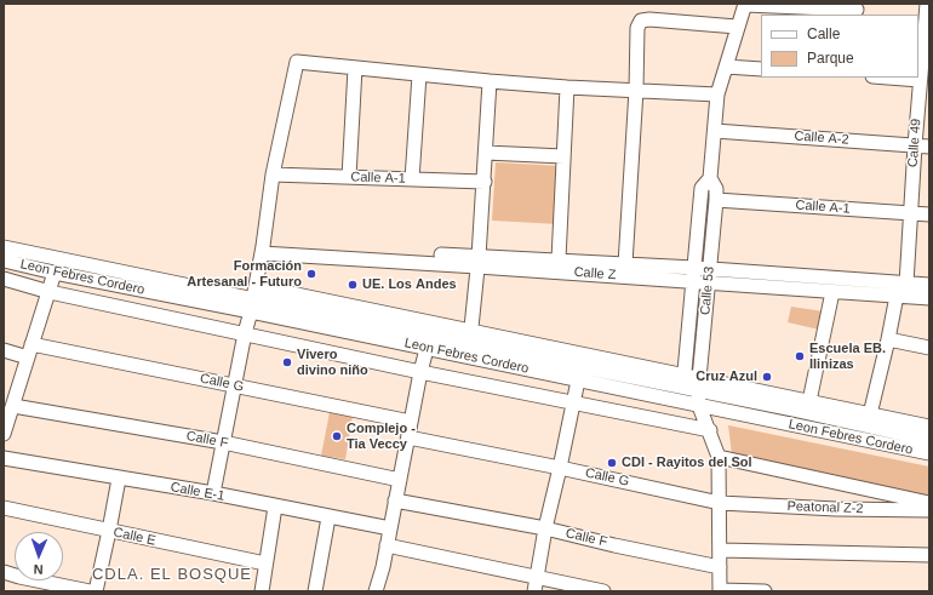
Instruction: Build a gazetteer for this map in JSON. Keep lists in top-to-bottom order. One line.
{"streets":{"street":["Calle A-2","Calle 49","Calle A-1","Calle Z","Leon Febres Cordero","Calle 53","Calle G","Calle F","Calle E-1","Peatonal Z-2","Calle E"]},"crossings":[["Calle A-2","Calle 49"],["Calle A-2","Calle 53"],["Calle 49","Calle A-1"],["Calle 49","Calle Z"],["Calle A-1","Calle 53"],["Calle Z","Calle 53"],["Leon Febres Cordero","Calle 53"],["Calle 53","Calle G"],["Calle 53","Calle F"],["Calle 53","Peatonal Z-2"],["Calle G","Peatonal Z-2"]],"districts":["CDLA. EL BOSQUE"],"places":["Formación Artesanal - Futuro","UE. Los Andes","Escuela EB. Ilinizas","Vivero divino niño","Cruz Azul","Complejo - Tia Veccy","CDI - Rayitos del Sol"],"legend":["Calle","Parque"],"north":"bottom"}
